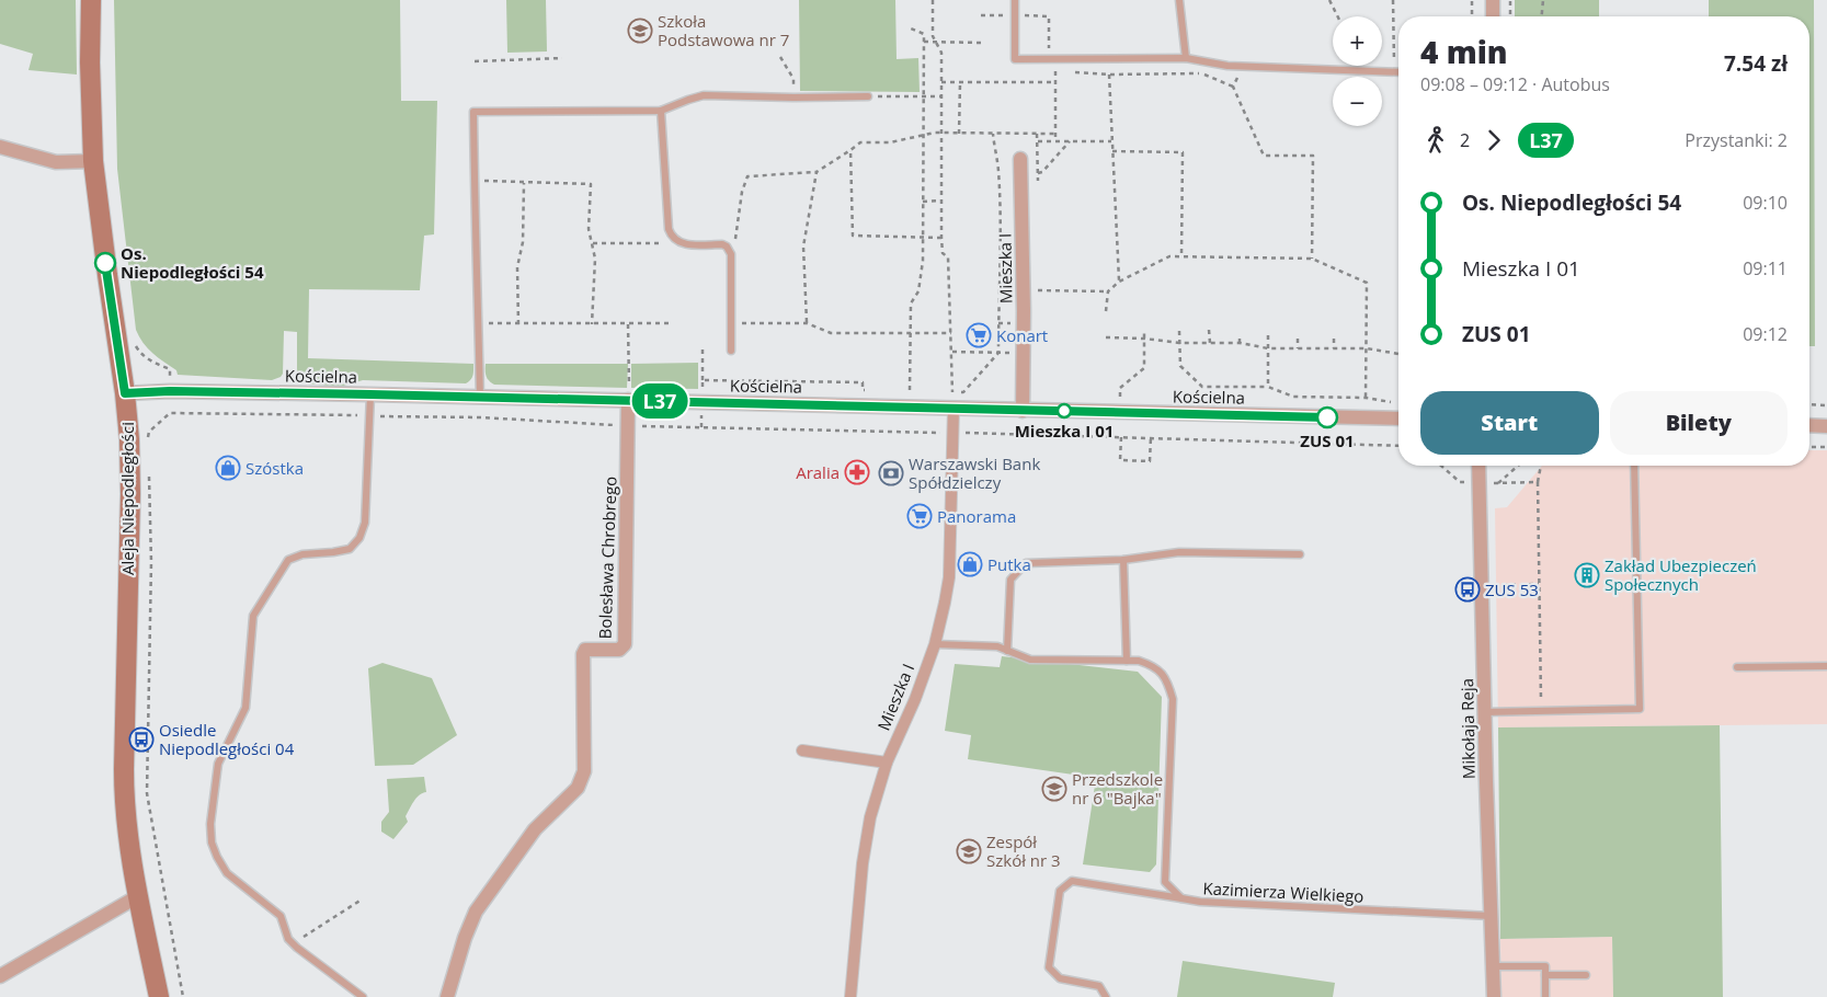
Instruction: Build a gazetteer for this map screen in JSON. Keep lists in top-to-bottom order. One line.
{"streets":{"main road":["Aleja Niepodległości"],"street":["Mieszka I","Kościelna","Bolesława Chrobrego","Mikołaja Reja"],"lane":["Kazimierza Wielkiego"]},"crossings":[["Mieszka I","Kościelna"],["Mieszka I","Kazimierza Wielkiego"],["Kościelna","Aleja Niepodległości"],["Kościelna","Bolesława Chrobrego"],["Mikołaja Reja","Kazimierza Wielkiego"]],"places":{"school or university":["Szkoła Podstawowa nr 7","Przedszkole nr 6 \"Bajka\"","Zespół Szkół nr 3"],"other":["Os. Niepodległości 54","Mieszka I 01","ZUS 01"],"supermarket":["Konart","Panorama"],"shop":["Szóstka","Putka"],"pharmacy":["Aralia"],"bank":["Warszawski Bank Spółdzielczy"],"building":["Zakład Ubezpieczeń Społecznych"],"bus stop":["ZUS 53","Osiedle Niepodległości 04"]},"lines":["bus line L37"],"page":{"on_map":"L37","map_buttons":["+","−"],"heading":["4 min","09:08 – 09:12 · Autobus","7.54 zł"],"legs":["2","L37","Przystanki: 2"],"list":[{"name":"Os. Niepodległości 54","value":"09:10"},{"name":"Mieszka I 01","value":"09:11"},{"name":"ZUS 01","value":"09:12"}],"buttons":["Start","Bilety"]}}
